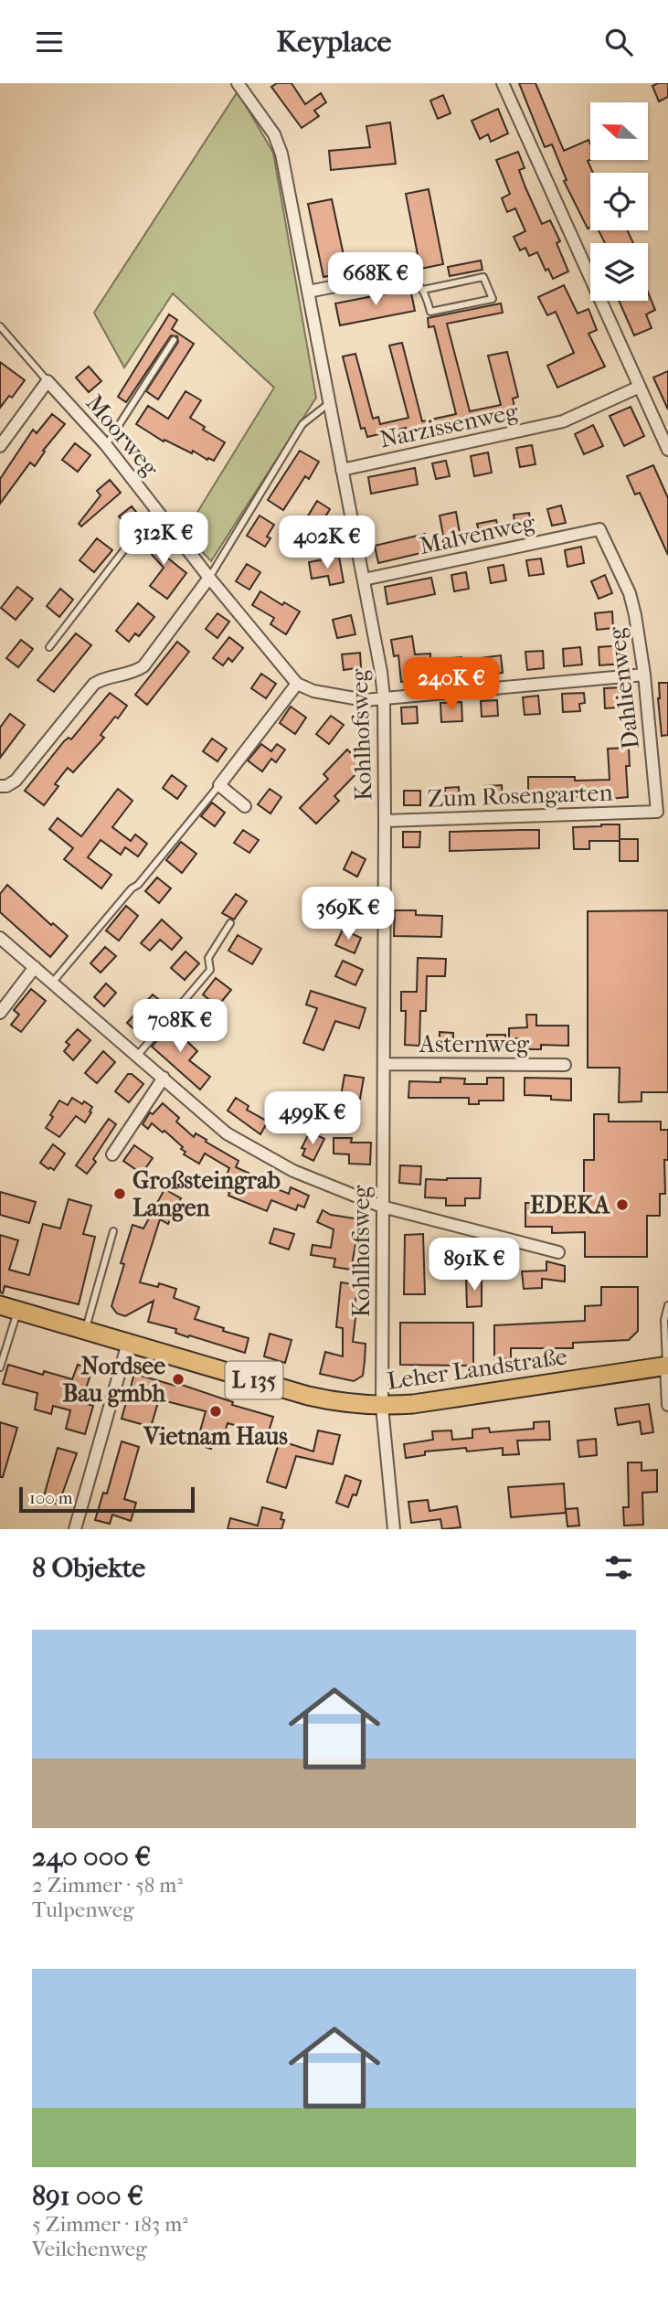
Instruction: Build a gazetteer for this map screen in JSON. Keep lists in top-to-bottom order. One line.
{"streets":{"main road":["Leher Landstraße","L 135"],"street":["Narzissenweg","Moorweg","Malvenweg","Dahlienweg","Kohlhofsweg","Zum Rosengarten","Asternweg"]},"crossings":[["Narzissenweg","Kohlhofsweg"],["Malvenweg","Dahlienweg"],["Malvenweg","Kohlhofsweg"],["Dahlienweg","Zum Rosengarten"],["Kohlhofsweg","Zum Rosengarten"],["Kohlhofsweg","Asternweg"],["Kohlhofsweg","Leher Landstraße"]],"places":["Großsteingrab Langen","EDEKA","Nordsee Bau gmbh","Vietnam Haus"],"scale_bar":"100 m","north":"left","page":{"header":"Keyplace","price":["668K €","312K €","402K €","240K €","369K €","708K €","499K €","891K €"],"scale":"100 m","heading":"8 Objekte","list":[{"name":"240 000 €","note":"2 Zimmer · 58 m² · Tulpenweg"},{"name":"891 000 €","note":"5 Zimmer · 183 m² · Veilchenweg"}]}}
